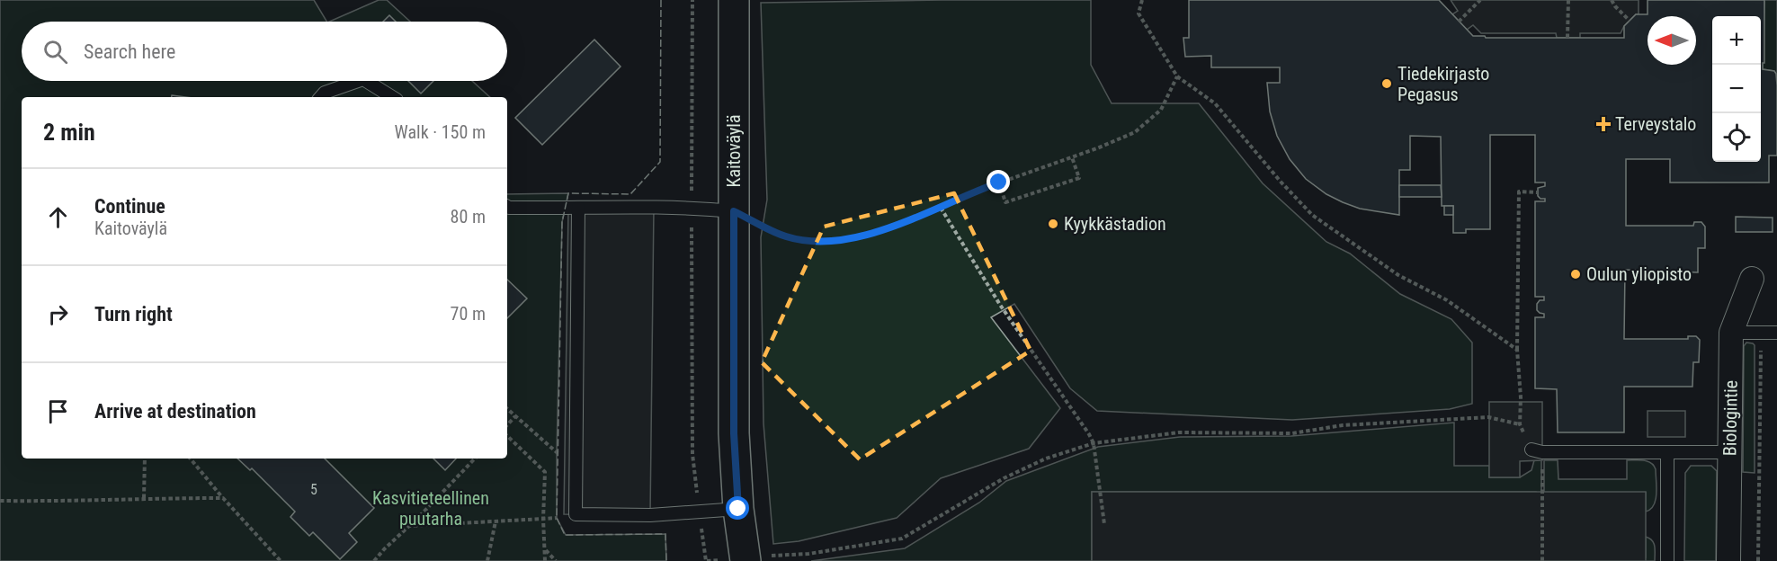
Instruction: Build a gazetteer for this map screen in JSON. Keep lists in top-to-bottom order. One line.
{"streets":{"street":["Kaitoväylä","Biologintie"]},"parks":["Kasvitieteellinen puutarha"],"places":{"other":["Tiedekirjasto Pegasus","Kyykkästadion","Oulun yliopisto"],"health":["Terveystalo"]},"house_numbers":["5"],"north":"left","page":{"map_buttons":["+","−"],"search":"Search here","heading":["2 min","Walk · 150 m"],"list":[["Continue","Kaitoväylä","80 m"],["Turn right","70 m"],"Arrive at destination"]}}
